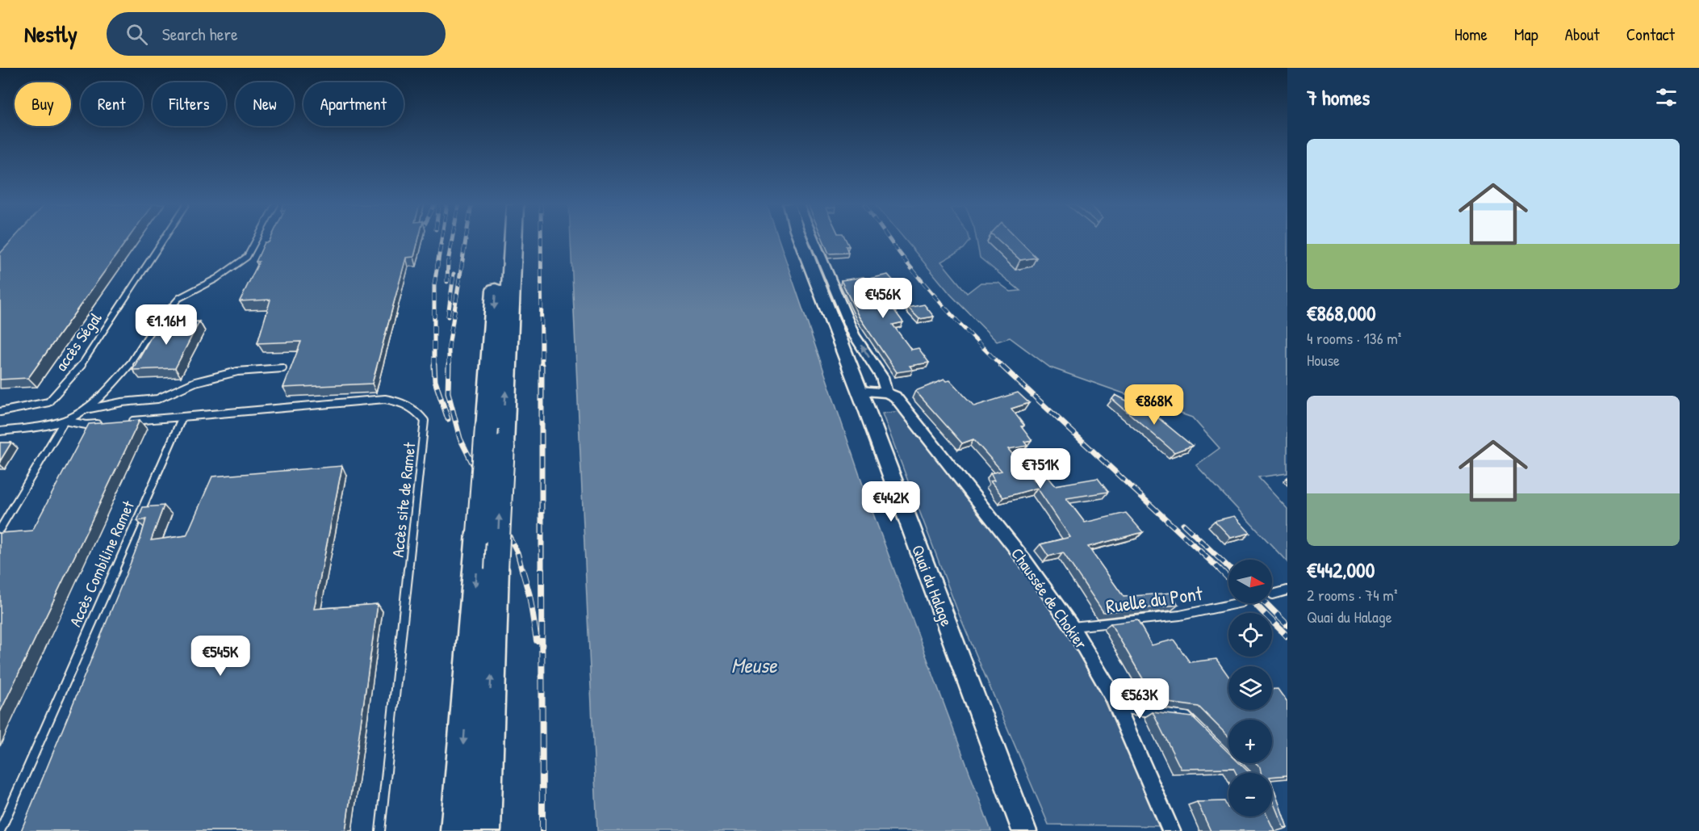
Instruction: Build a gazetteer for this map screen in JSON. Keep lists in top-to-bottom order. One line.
{"streets":{"main road":["Quai du Halage"],"street":["Chaussée de Chokier"],"lane":["accès Ségal","Accès site de Ramet","Accès Combiline Ramet","Ruelle du Pont"]},"crossings":[["Accès site de Ramet","Accès Combiline Ramet"],["Chaussée de Chokier","Ruelle du Pont"]],"water":["Meuse"],"north":"right","page":{"header":"Nestly","search":"Search here","nav":["Home","Map","About","Contact"],"heading":"7 homes","chip":["Buy","Rent","Filters","New","Apartment"],"list":[{"name":"€868,000","note":"4 rooms · 136 m² · House"},{"name":"€442,000","note":"2 rooms · 74 m² · Quai du Halage"}],"price":["€456K","€1.16M","€868K","€751K","€442K","€545K","€563K"],"map_buttons":["+","−"]}}
